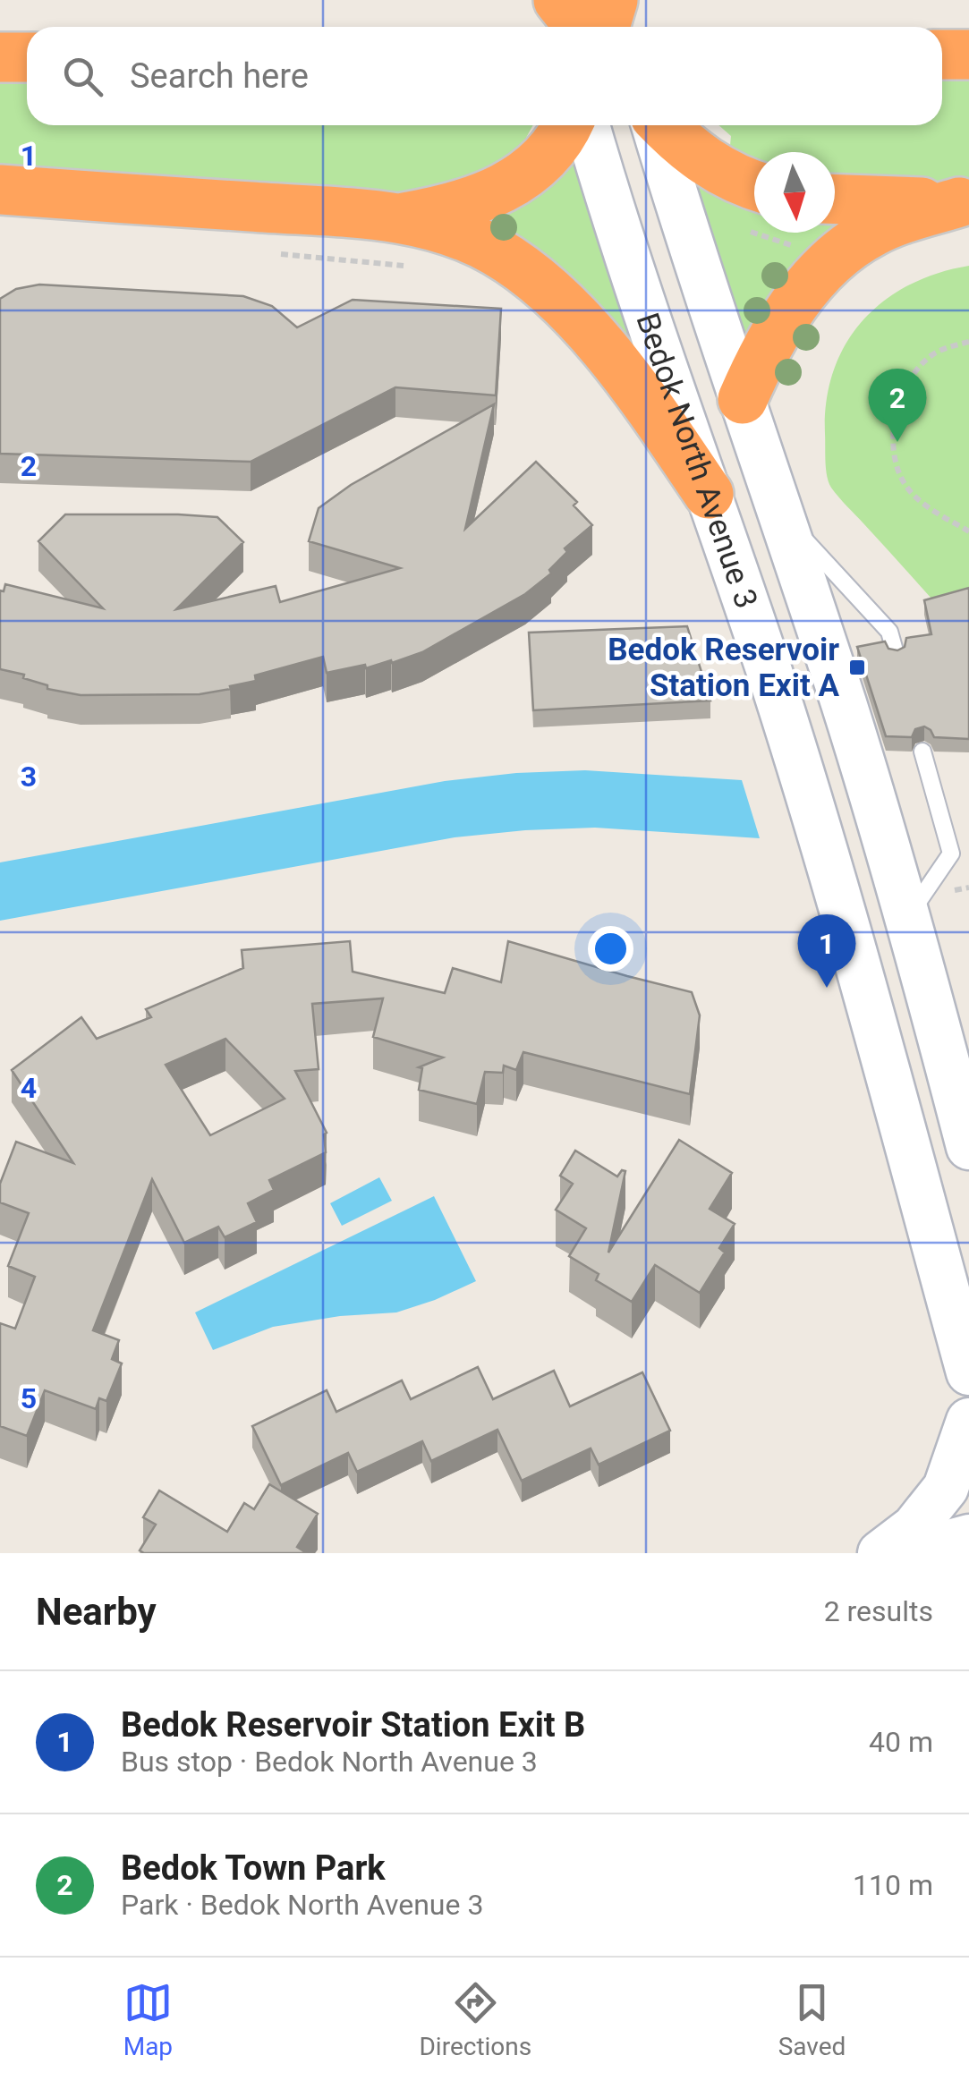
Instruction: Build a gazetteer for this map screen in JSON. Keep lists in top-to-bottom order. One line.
{"streets":{"main road":["Bedok North Avenue 3"]},"places":{"transit":["Bedok Reservoir Station Exit A"]},"north":"bottom","page":{"search":"Search here","pins":["2","1"],"heading":["Nearby","2 results"],"list":[{"mark":"1","name":"Bedok Reservoir Station Exit B","note":"Bus stop · Bedok North Avenue 3","value":"40 m"},{"mark":"2","name":"Bedok Town Park","note":"Park · Bedok North Avenue 3","value":"110 m"}],"nav":["Map","Directions","Saved"]},"grid":{"rows":["1","2","3","4","5"]}}
